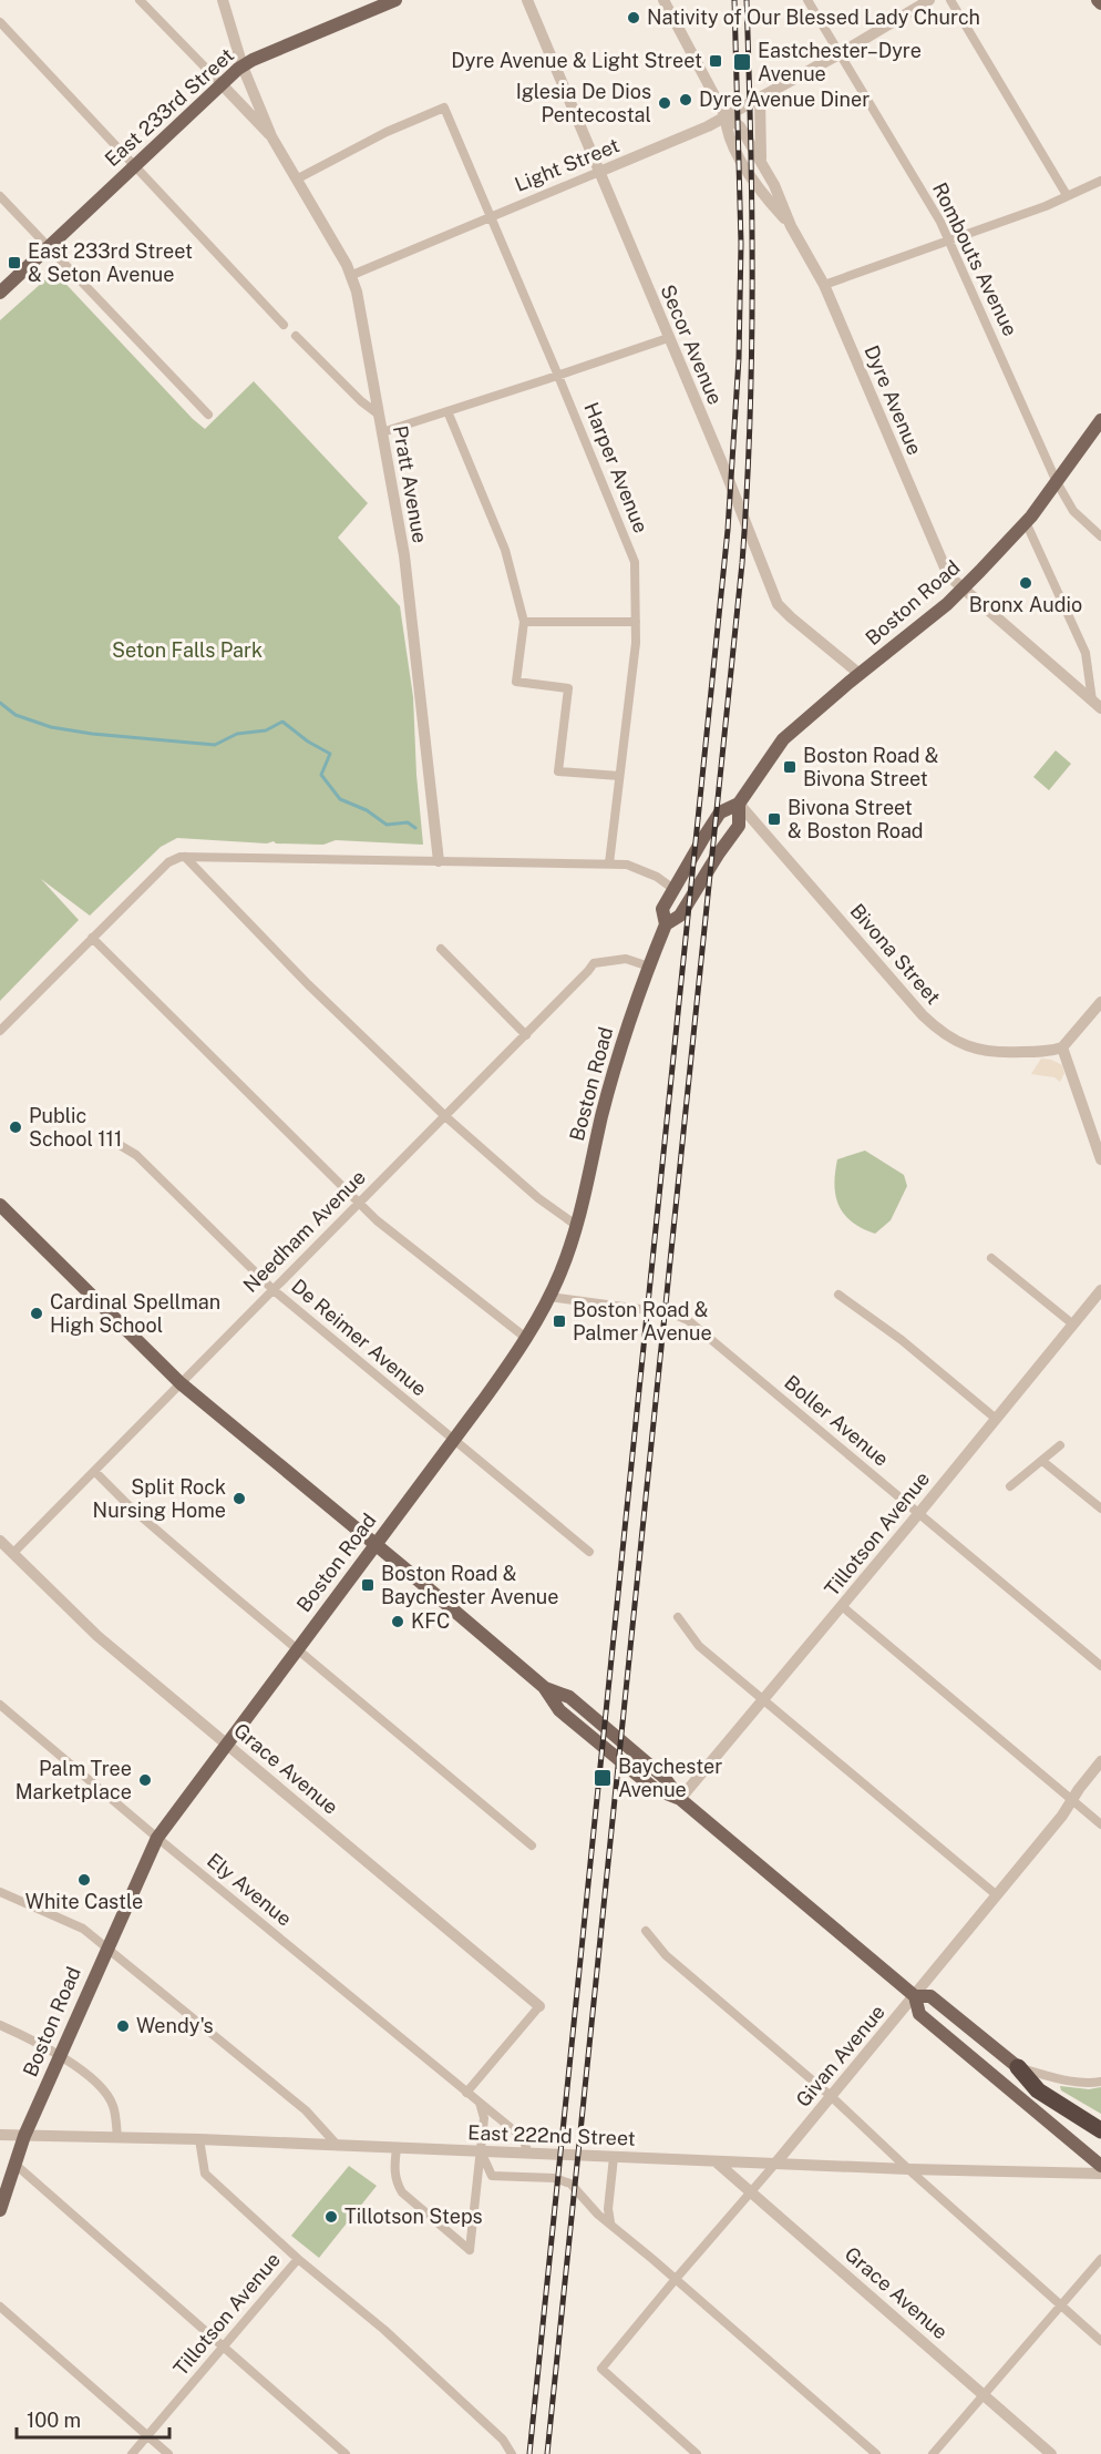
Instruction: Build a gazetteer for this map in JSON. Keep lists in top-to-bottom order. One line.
{"streets":{"main road":["East 233rd Street","Boston Road"],"street":["Light Street","Rombouts Avenue","Secor Avenue","Dyre Avenue","Harper Avenue","Pratt Avenue","Bivona Street","Needham Avenue","De Reimer Avenue","Boller Avenue","Tillotson Avenue","Grace Avenue","Ely Avenue","Givan Avenue","East 222nd Street"]},"crossings":[["East 233rd Street","Pratt Avenue"],["Light Street","Rombouts Avenue"],["Light Street","Secor Avenue"],["Light Street","Dyre Avenue"],["Light Street","Harper Avenue"],["Light Street","Pratt Avenue"],["Rombouts Avenue","Boston Road"],["Secor Avenue","Boston Road"],["Dyre Avenue","Boston Road"],["Harper Avenue","Pratt Avenue"],["Boston Road","Bivona Street"],["Boston Road","Needham Avenue"],["Boston Road","De Reimer Avenue"],["Boston Road","Boller Avenue"],["Boston Road","Grace Avenue"],["Boston Road","Ely Avenue"],["Boston Road","East 222nd Street"],["Needham Avenue","De Reimer Avenue"],["Needham Avenue","Grace Avenue"],["Boller Avenue","Tillotson Avenue"],["Grace Avenue","Givan Avenue"],["Grace Avenue","East 222nd Street"],["Ely Avenue","East 222nd Street"],["Givan Avenue","East 222nd Street"]],"parks":["Seton Falls Park"],"places":{"other":["Nativity of Our Blessed Lady Church","Dyre Avenue Diner","Iglesia De Dios Pentecostal","Bronx Audio","Public School 111","Cardinal Spellman High School","Split Rock Nursing Home","KFC","Palm Tree Marketplace","White Castle","Wendy's","Tillotson Steps"],"transit":["Dyre Avenue & Light Street","Eastchester–Dyre Avenue","East 233rd Street & Seton Avenue","Boston Road & Bivona Street","Bivona Street & Boston Road","Boston Road & Palmer Avenue","Boston Road & Baychester Avenue","Baychester Avenue"]},"scale_bar":"100 m"}
